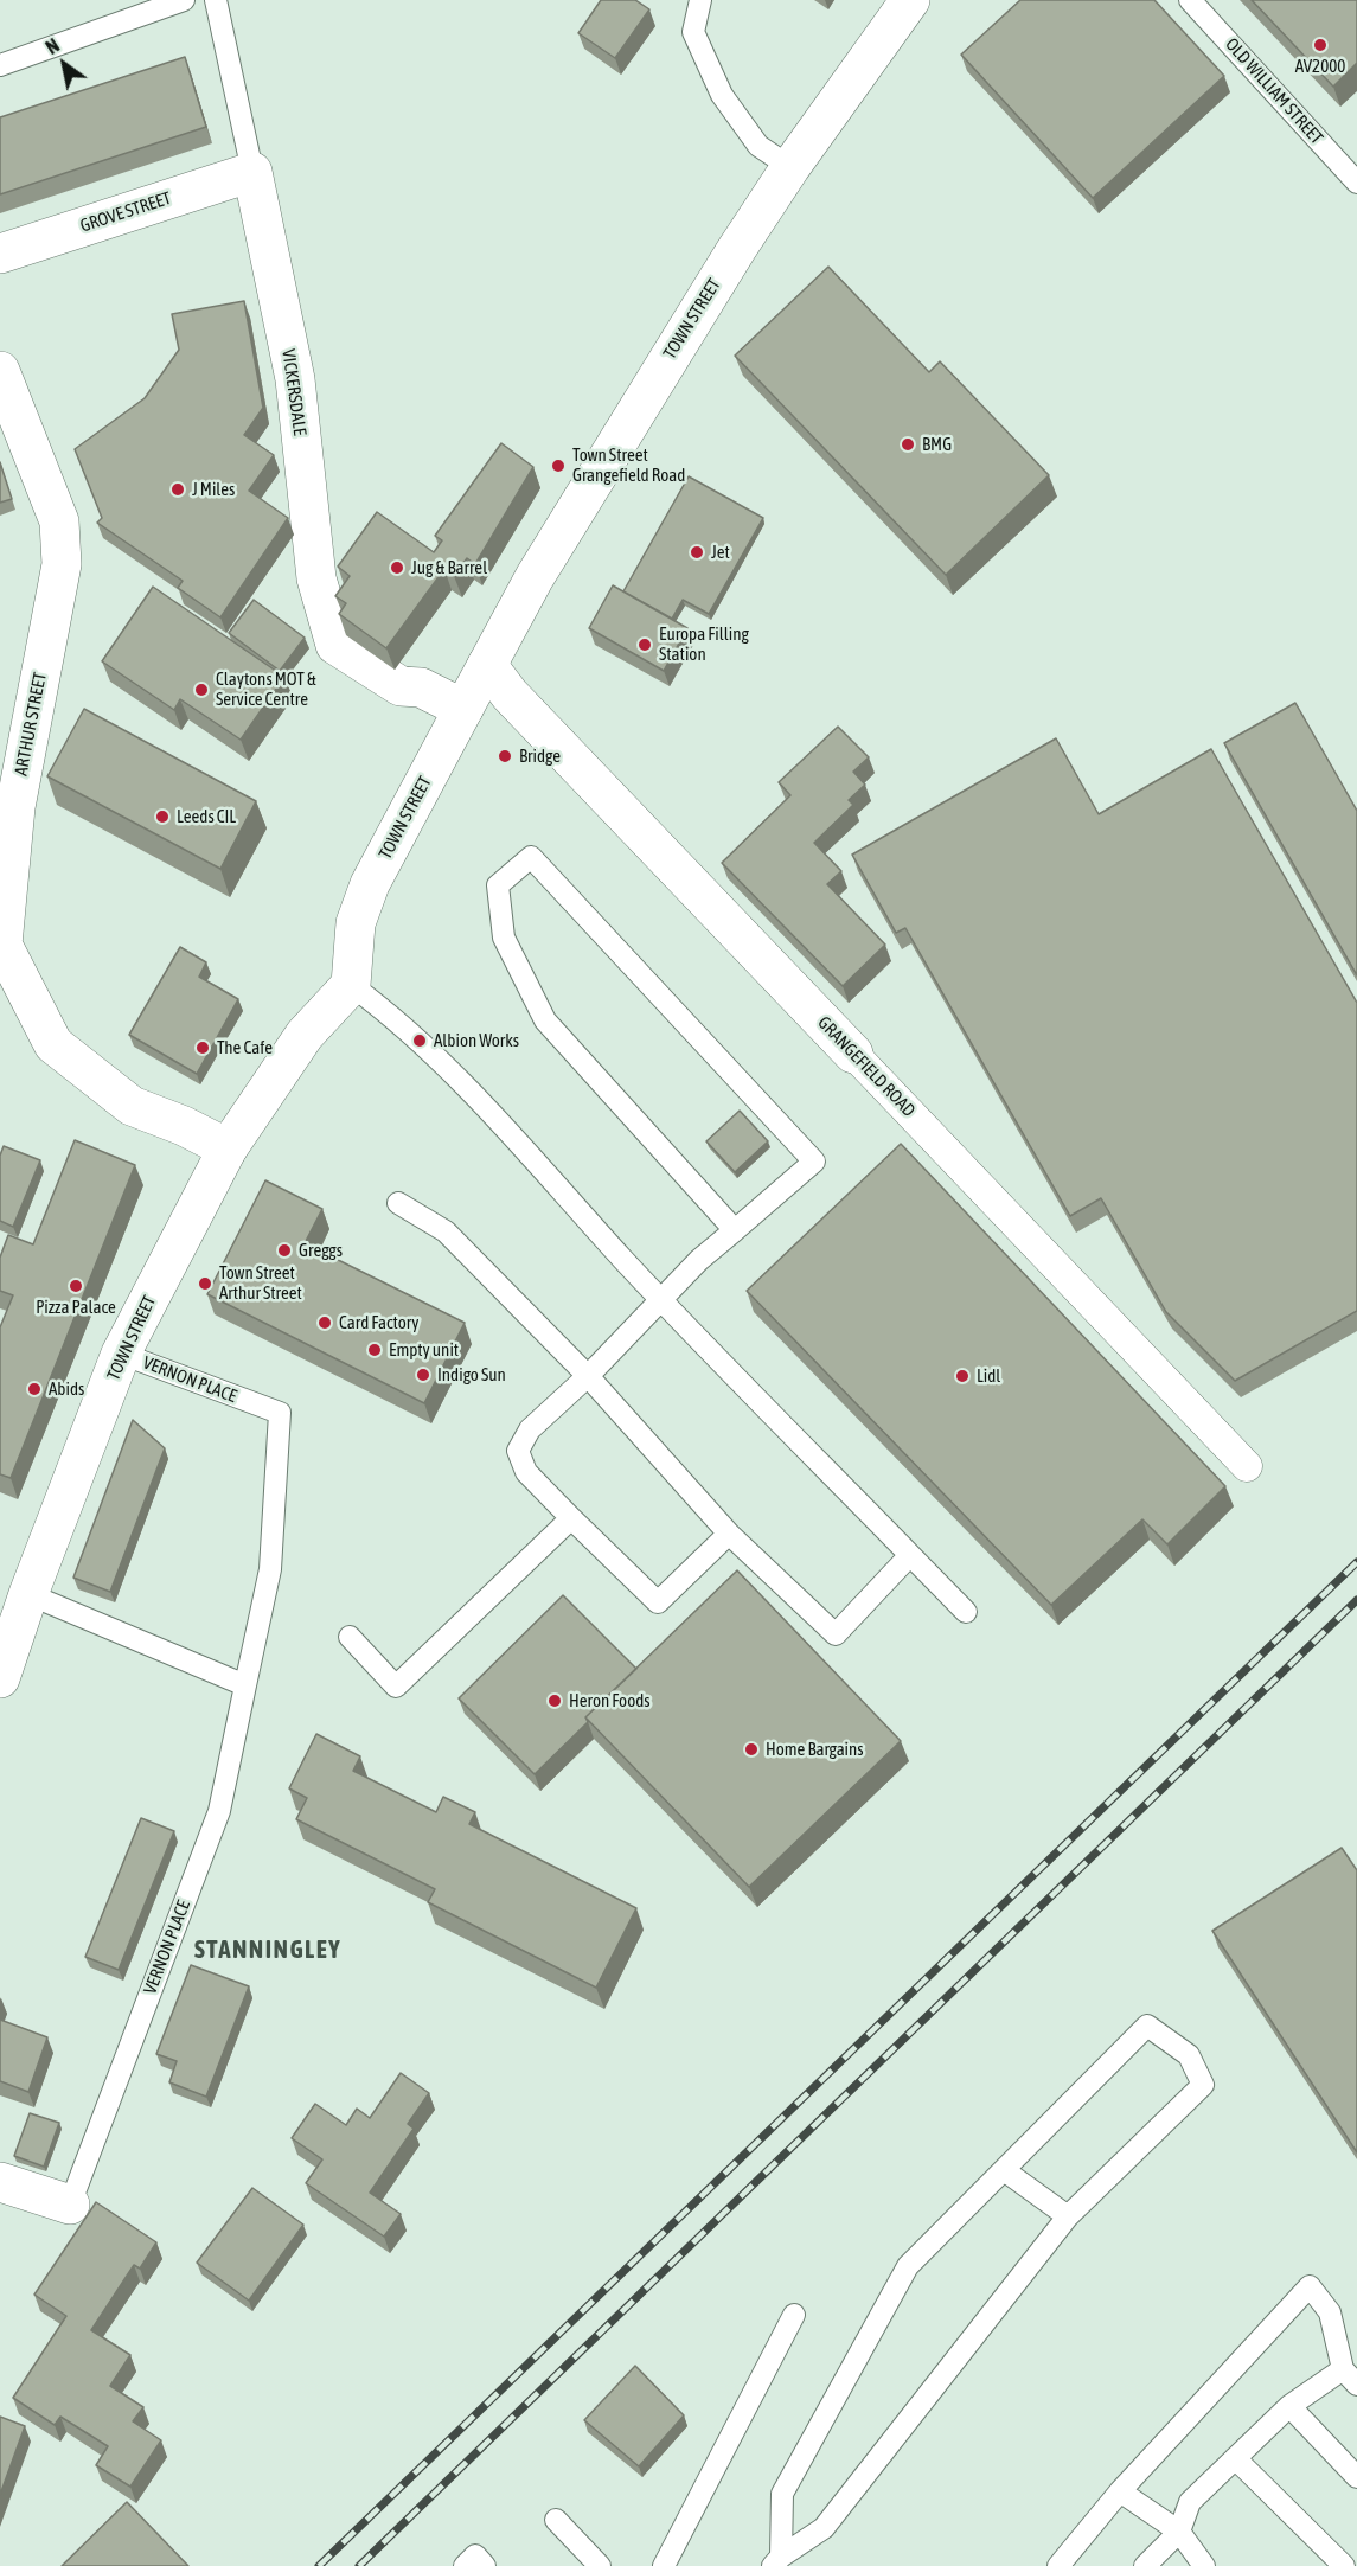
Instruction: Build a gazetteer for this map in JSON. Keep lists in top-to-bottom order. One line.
{"streets":{"street":["GROVE STREET","TOWN STREET","VICKERSDALE","ARTHUR STREET","GRANGEFIELD ROAD"],"lane":["OLD WILLIAM STREET","VERNON PLACE"]},"crossings":[["GROVE STREET","VICKERSDALE"],["TOWN STREET","VICKERSDALE"],["TOWN STREET","ARTHUR STREET"],["TOWN STREET","GRANGEFIELD ROAD"],["TOWN STREET","VERNON PLACE"]],"districts":["STANNINGLEY"],"places":["AV2000","BMG","Town Street Grangefield Road","J Miles","Jet","Jug & Barrel","Europa Filling Station","Claytons MOT & Service Centre","Bridge","Leeds CIL","Albion Works","The Cafe","Greggs","Town Street Arthur Street","Pizza Palace","Card Factory","Empty unit","Indigo Sun","Lidl","Abids","Heron Foods","Home Bargains"],"north":"top left"}
